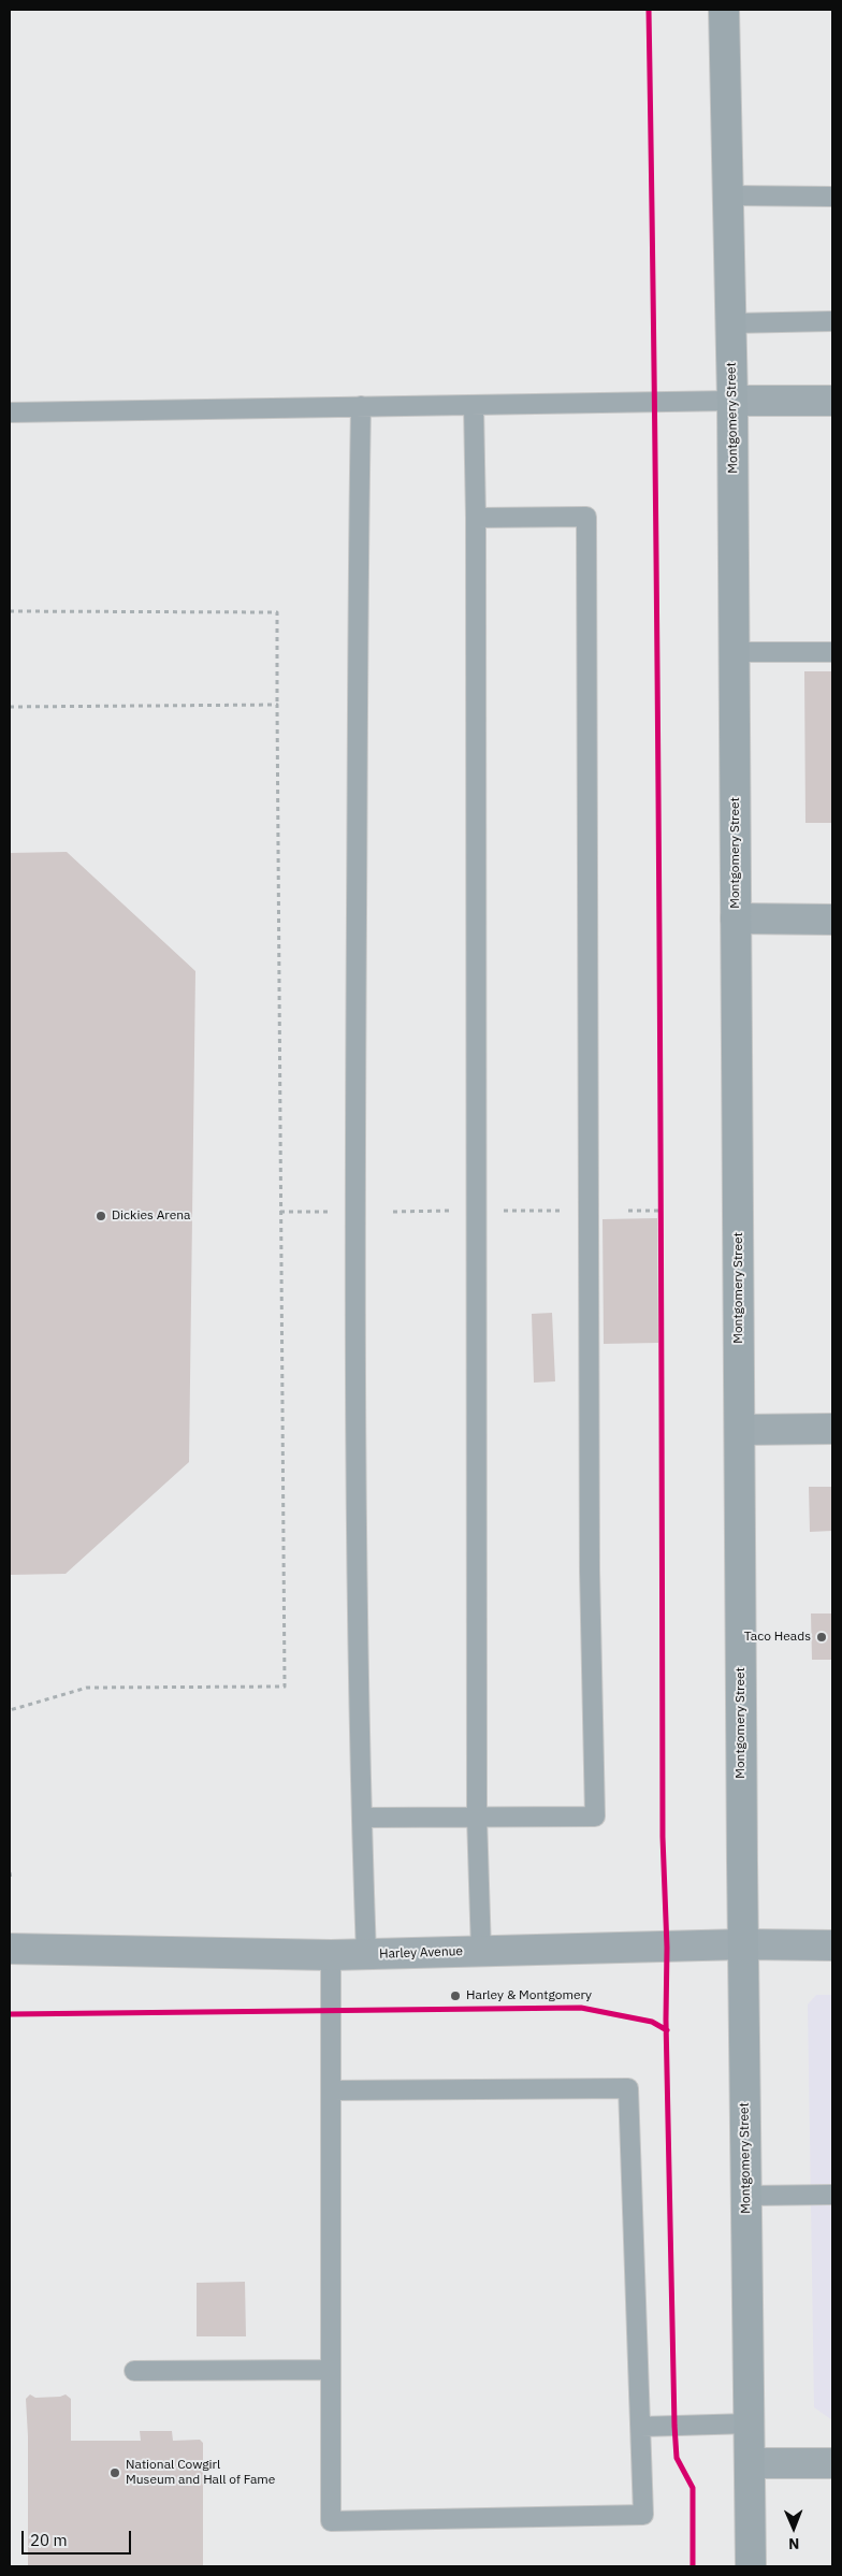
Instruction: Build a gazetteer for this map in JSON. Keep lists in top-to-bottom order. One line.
{"streets":{"main road":["Montgomery Street"],"street":["Harley Avenue"]},"crossings":[["Montgomery Street","Harley Avenue"]],"places":["Dickies Arena","Taco Heads","Harley & Montgomery","National Cowgirl Museum and Hall of Fame"],"scale_bar":"20 m","north":"bottom"}
